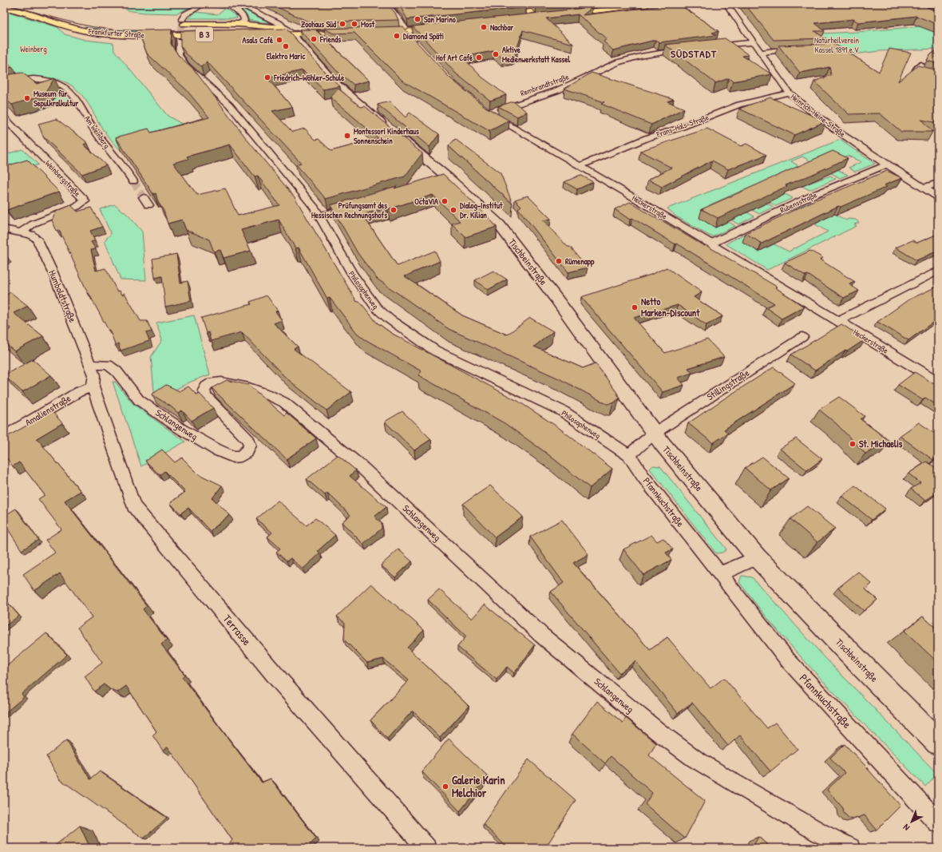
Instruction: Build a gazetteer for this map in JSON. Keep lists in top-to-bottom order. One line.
{"streets":{"main road":["Frankfurter Straße","B 3","Tischbeinstraße"],"street":["Rembrandtstraße","Heinrich-Heine-Straße","Frans-Hals-Straße","Am Weinberg","Weinbergstraße","Rubensstraße","Heckerstraße","Philosophenweg","Humboldtstraße","Stillingstraße","Amalienstraße","Schlangenweg","Pfannkuchstraße","Terrasse"]},"crossings":[["B 3","Tischbeinstraße"],["Rembrandtstraße","Heckerstraße"],["Heinrich-Heine-Straße","Frans-Hals-Straße"],["Heinrich-Heine-Straße","Rubensstraße"],["Frans-Hals-Straße","Heckerstraße"],["Weinbergstraße","Humboldtstraße"],["Rubensstraße","Heckerstraße"],["Tischbeinstraße","Stillingstraße"],["Philosophenweg","Pfannkuchstraße"],["Humboldtstraße","Amalienstraße"],["Humboldtstraße","Schlangenweg"],["Humboldtstraße","Terrasse"],["Amalienstraße","Terrasse"]],"districts":["SÜDSTADT"],"parks":["Naturheilverein Kassel 1891 e.V","Weinberg"],"places":["San Marino","Zoohaus Süd","Most","Nachbar","Diamond Späti","Friends","Asals Café","Elektro Maric","Aktive Medienwerkstatt Kassel","Hof Art Café","Friedrich-Wöhler-Schule","Museum für Sepulkralkultur","Montessori Kinderhaus Sonnenschein","OctaVIA","Prüfungsamt des Hessischen Rechnungshofs","Dialog-Institut Dr. Kilian","Rümenapp","Netto Marken-Discount","St. Michaelis","Galerie Karin Melchior"],"north":"bottom left"}
